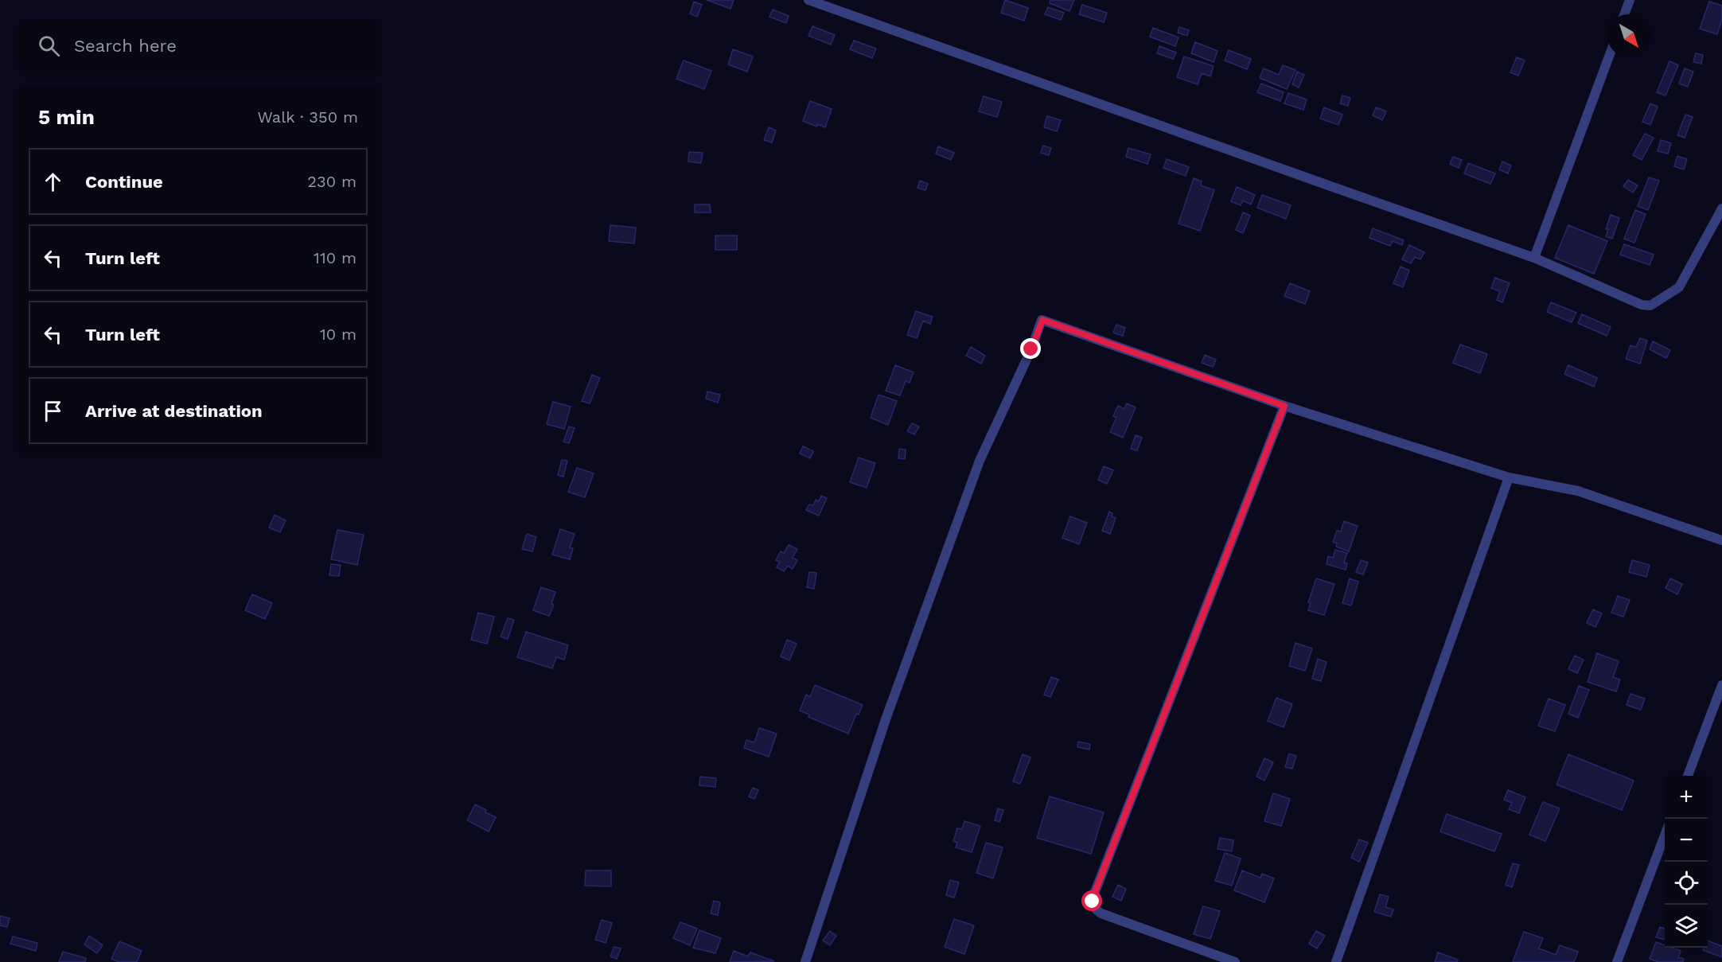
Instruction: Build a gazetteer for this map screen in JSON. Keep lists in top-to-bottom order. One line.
{"north":"bottom right","page":{"search":"Search here","heading":["5 min","Walk · 350 m"],"list":[["Continue","230 m"],["Turn left","110 m"],["Turn left","10 m"],"Arrive at destination"],"map_buttons":["+","−"]}}
